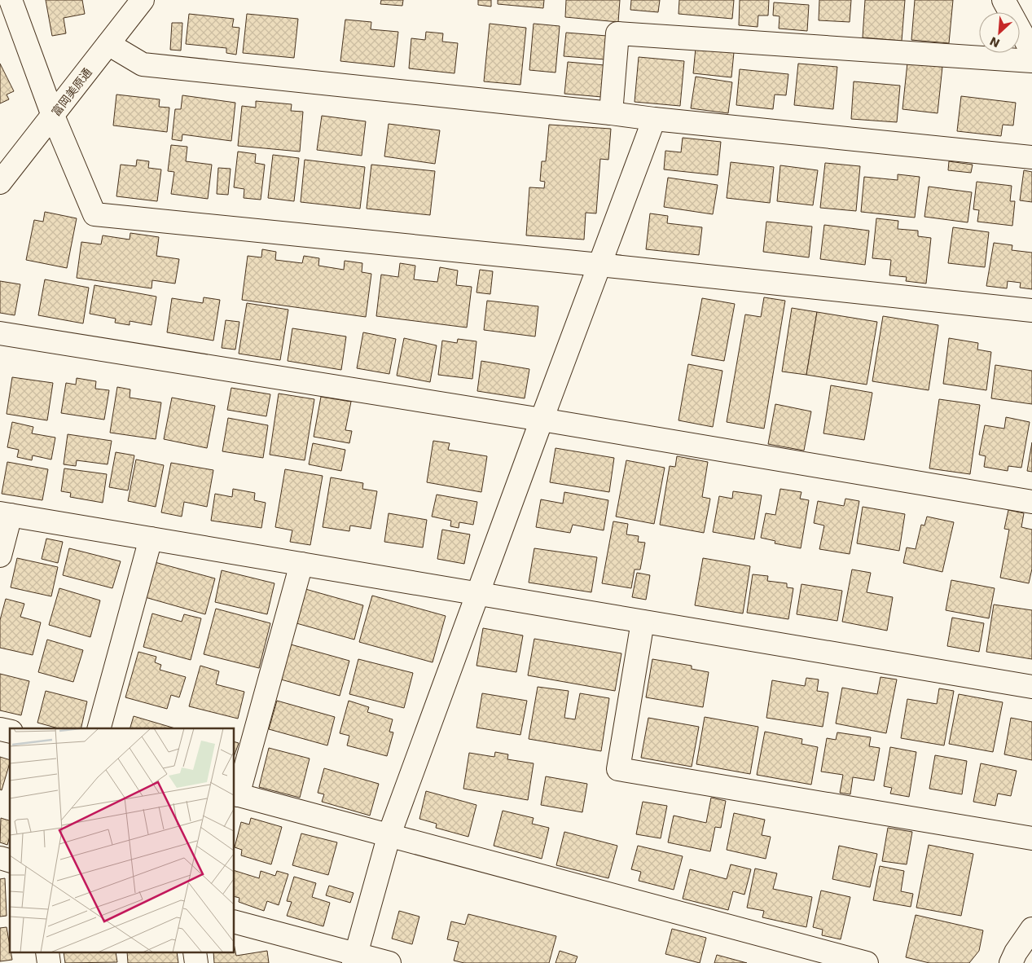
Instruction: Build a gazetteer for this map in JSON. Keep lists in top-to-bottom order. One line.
{"streets":{"street":["富岡美原通"]},"north":"bottom left"}
